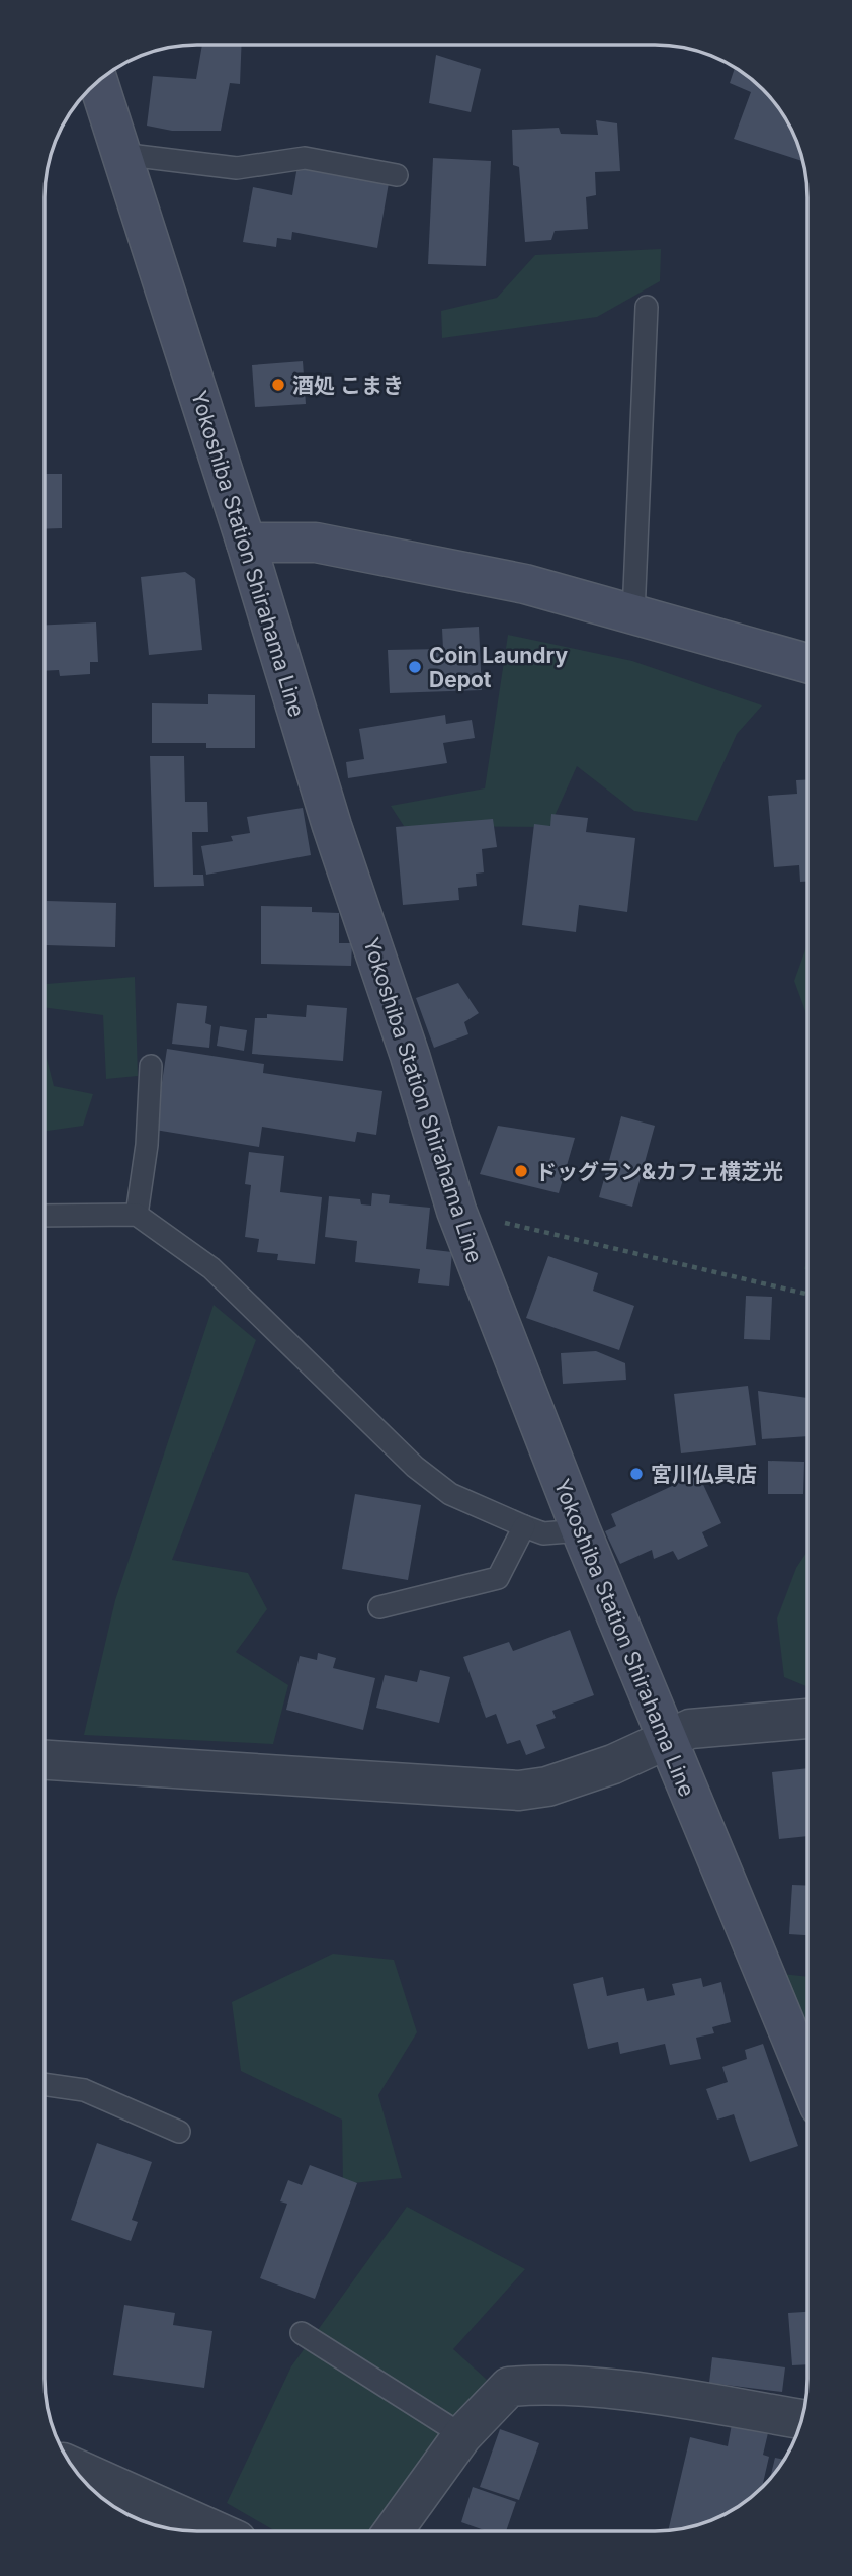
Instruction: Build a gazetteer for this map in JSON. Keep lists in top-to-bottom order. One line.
{"streets":{"main road":["Yokoshiba Station Shirahama Line"]},"places":["酒処 こまき","Coin Laundry Depot","ドッグラン&カフェ横芝光","宮川仏具店"]}
